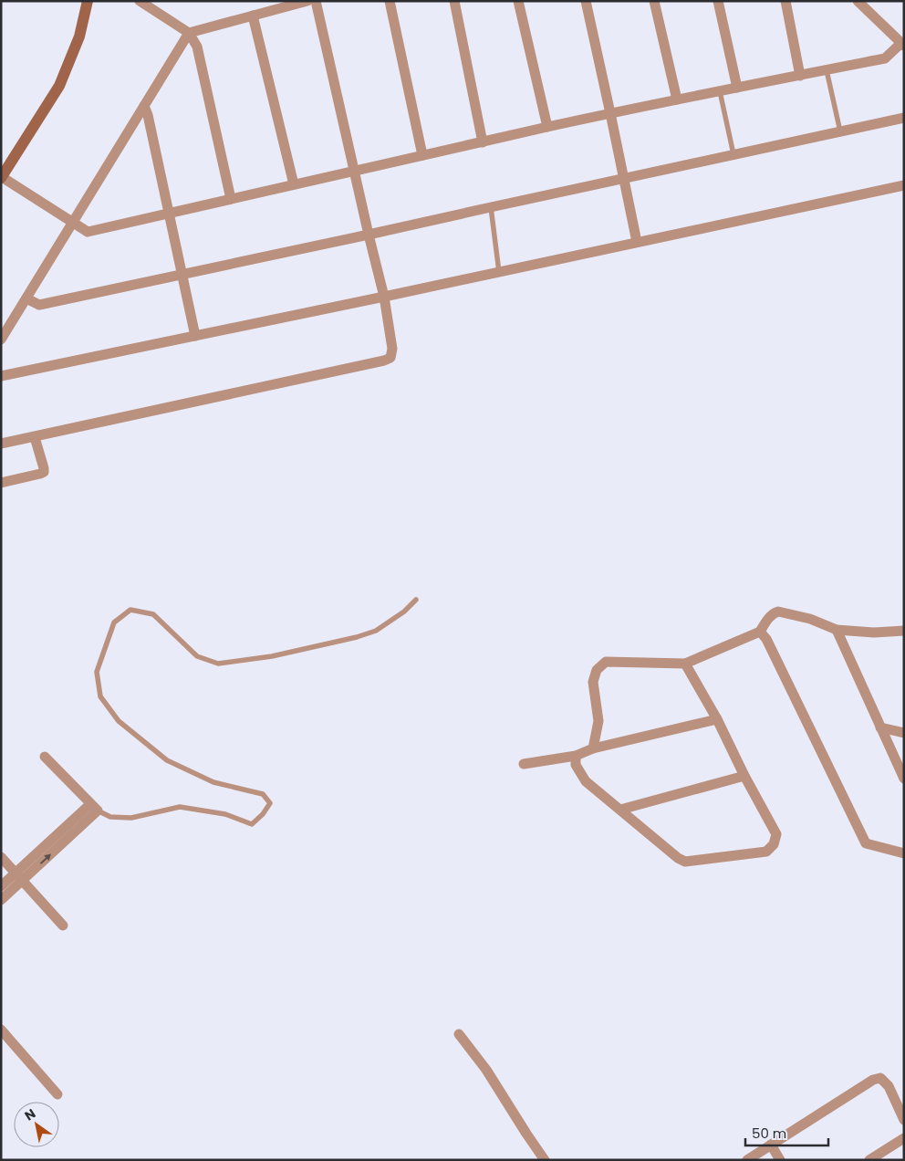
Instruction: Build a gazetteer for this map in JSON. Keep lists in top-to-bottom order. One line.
{"scale_bar":"50 m","north":"top left"}
